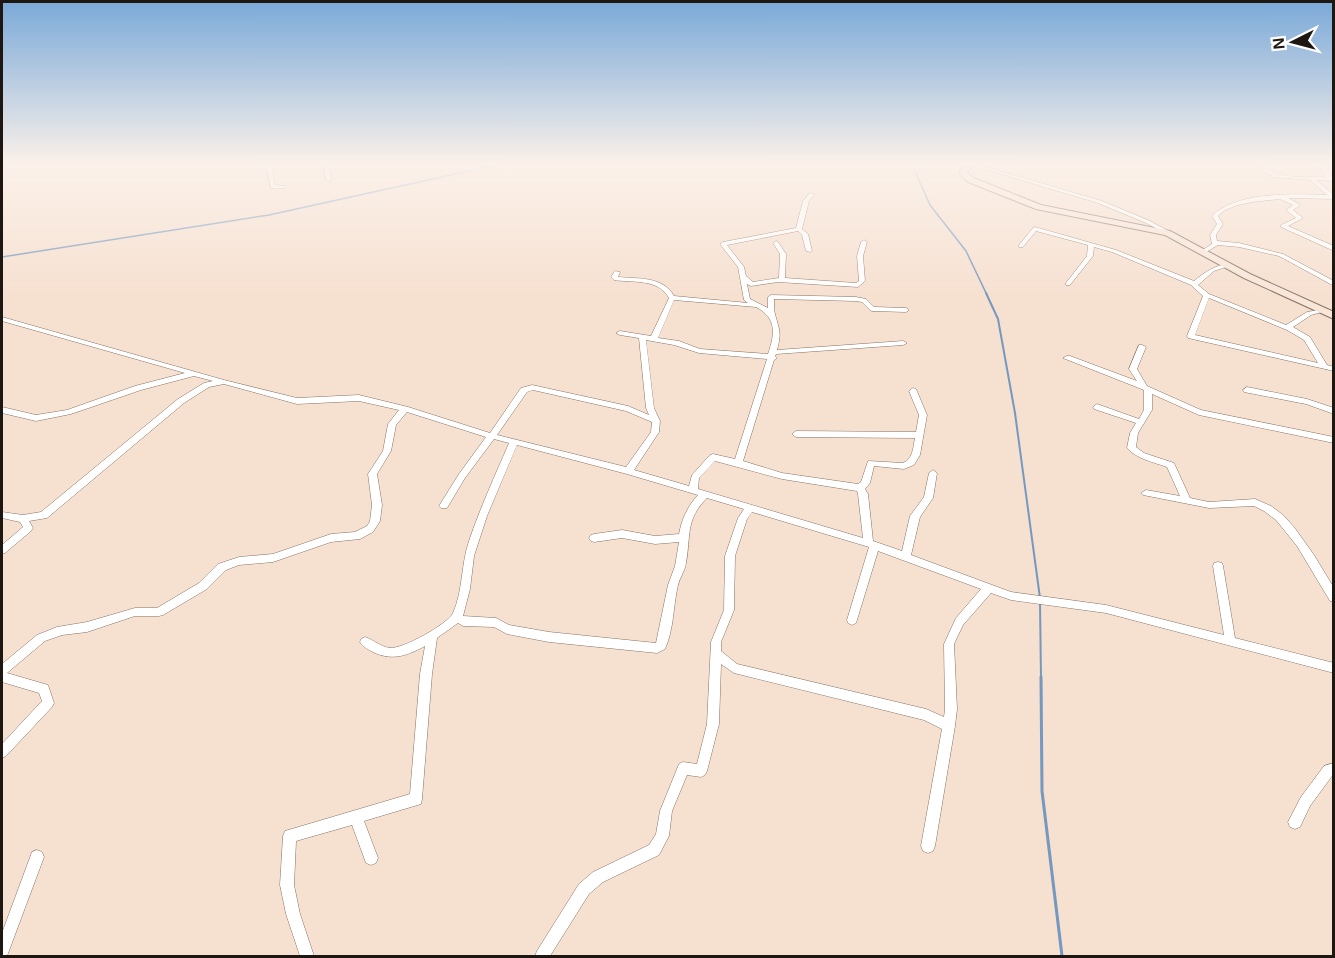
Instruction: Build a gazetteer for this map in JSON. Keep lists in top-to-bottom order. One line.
{"north":"left"}
